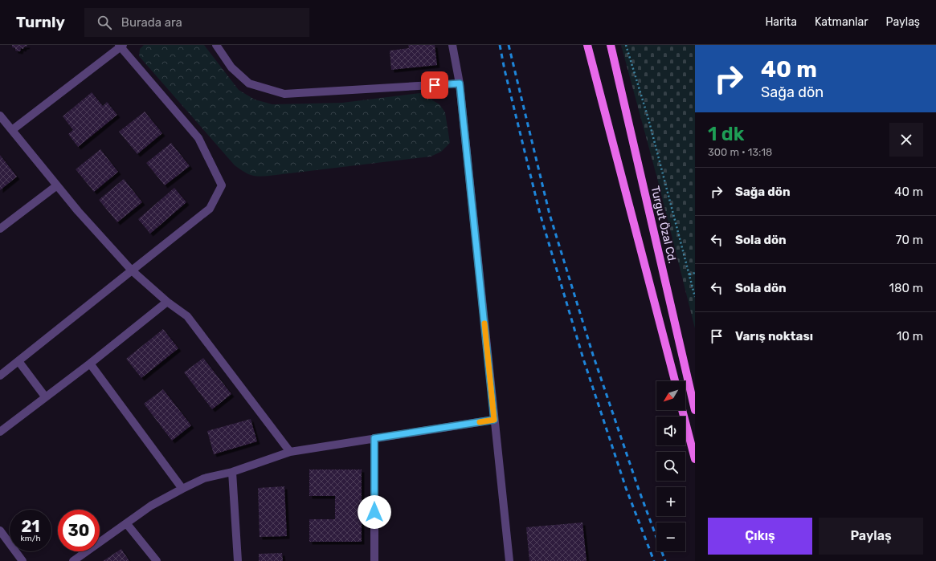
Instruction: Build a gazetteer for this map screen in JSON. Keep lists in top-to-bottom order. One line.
{"streets":{"main road":["Turgut Özal Cd."]},"north":"bottom left","page":{"header":"Turnly","search":"Burada ara","nav":["Harita","Katmanlar","Paylaş"],"turn":["40 m","Sağa dön"],"heading":["1 dk","300 m · 13:18"],"list":[{"name":"Sağa dön","value":"40 m"},{"name":"Sola dön","value":"70 m"},{"name":"Sola dön","value":"180 m"},{"name":"Varış noktası","value":"10 m"}],"map_buttons":["+","−"],"speed":"21 km/h","limit":"30","buttons":["Çıkış","Paylaş"]}}
